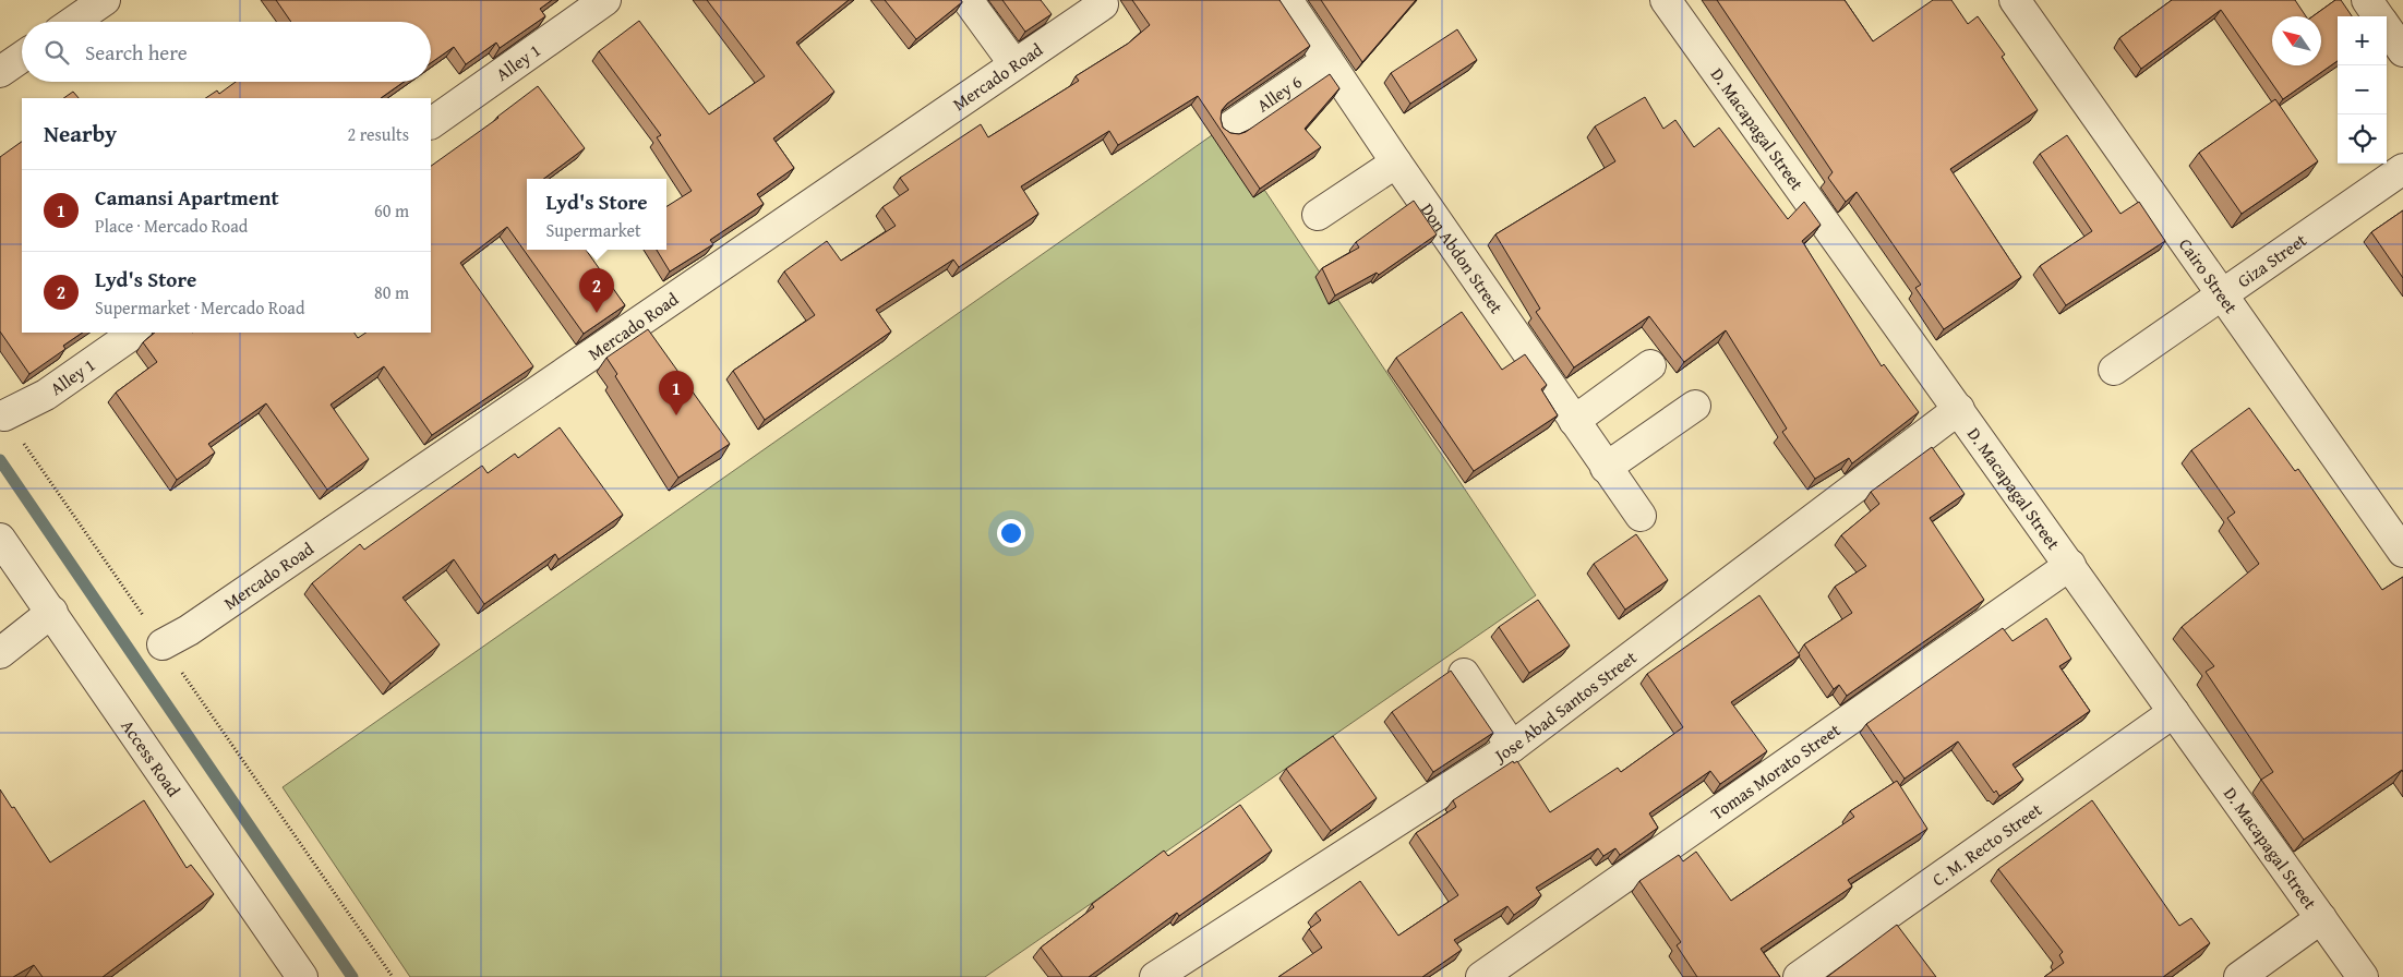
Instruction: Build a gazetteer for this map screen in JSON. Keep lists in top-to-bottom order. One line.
{"streets":{"street":["Alley 1","Mercado Road","Alley 6","D. Macapagal Street","Don Abdon Street","Giza Street","Cairo Street","Jose Abad Santos Street","Access Road","Tomas Morato Street","C. M. Recto Street"]},"crossings":[["Alley 6","Don Abdon Street"],["D. Macapagal Street","Jose Abad Santos Street"],["D. Macapagal Street","Tomas Morato Street"],["D. Macapagal Street","C. M. Recto Street"],["Giza Street","Cairo Street"]],"north":"top left","page":{"map_buttons":["+","−"],"search":"Search here","heading":["Nearby","2 results"],"list":[{"mark":"1","name":"Camansi Apartment","note":"Place · Mercado Road","value":"60 m"},{"mark":"2","name":"Lyd's Store","note":"Supermarket · Mercado Road","value":"80 m"}],"popup":["Lyd's Store","Supermarket"],"pins":["2","1"]}}
